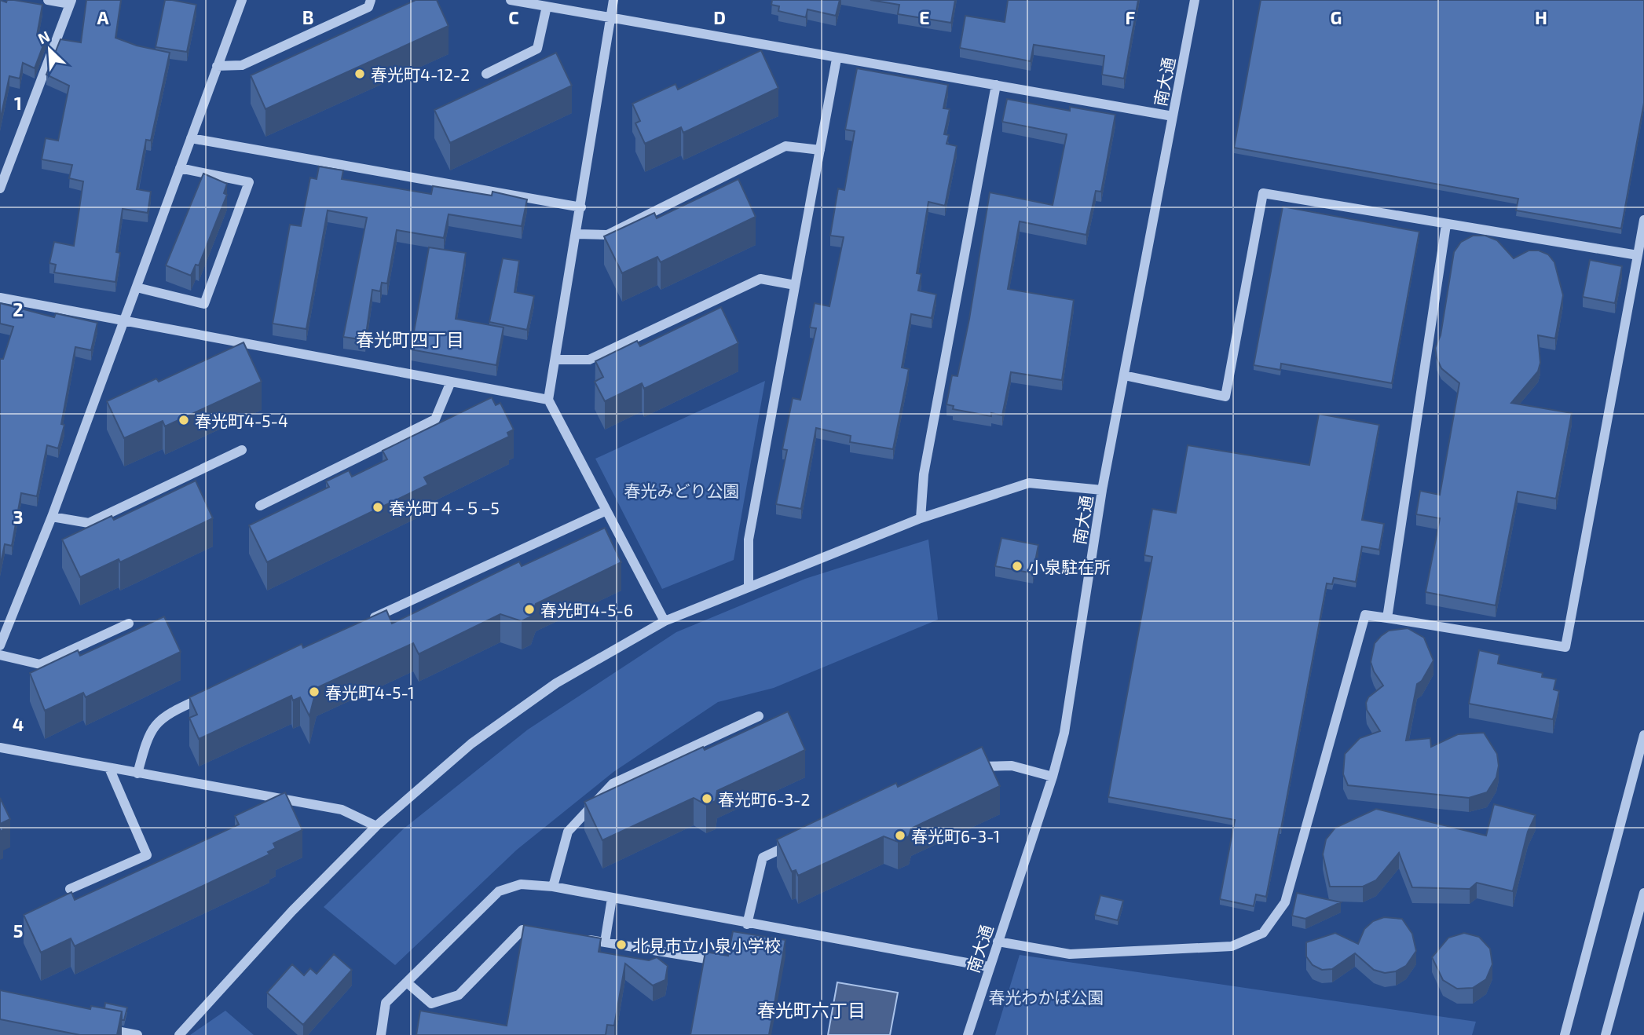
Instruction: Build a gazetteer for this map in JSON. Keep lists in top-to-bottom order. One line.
{"streets":{"street":["南大通"]},"districts":["春光町四丁目","春光町六丁目"],"parks":["春光みどり公園","春光わかば公園"],"places":["春光町4-12-2","春光町4-5-4","春光町４−５−5","小泉駐在所","春光町4-5-6","春光町4-5-1","春光町6-3-2","春光町6-3-1","北見市立小泉小学校"],"north":"top left","grid":{"columns":["A","B","C","D","E","F","G","H"],"rows":["1","2","3","4","5"]}}
